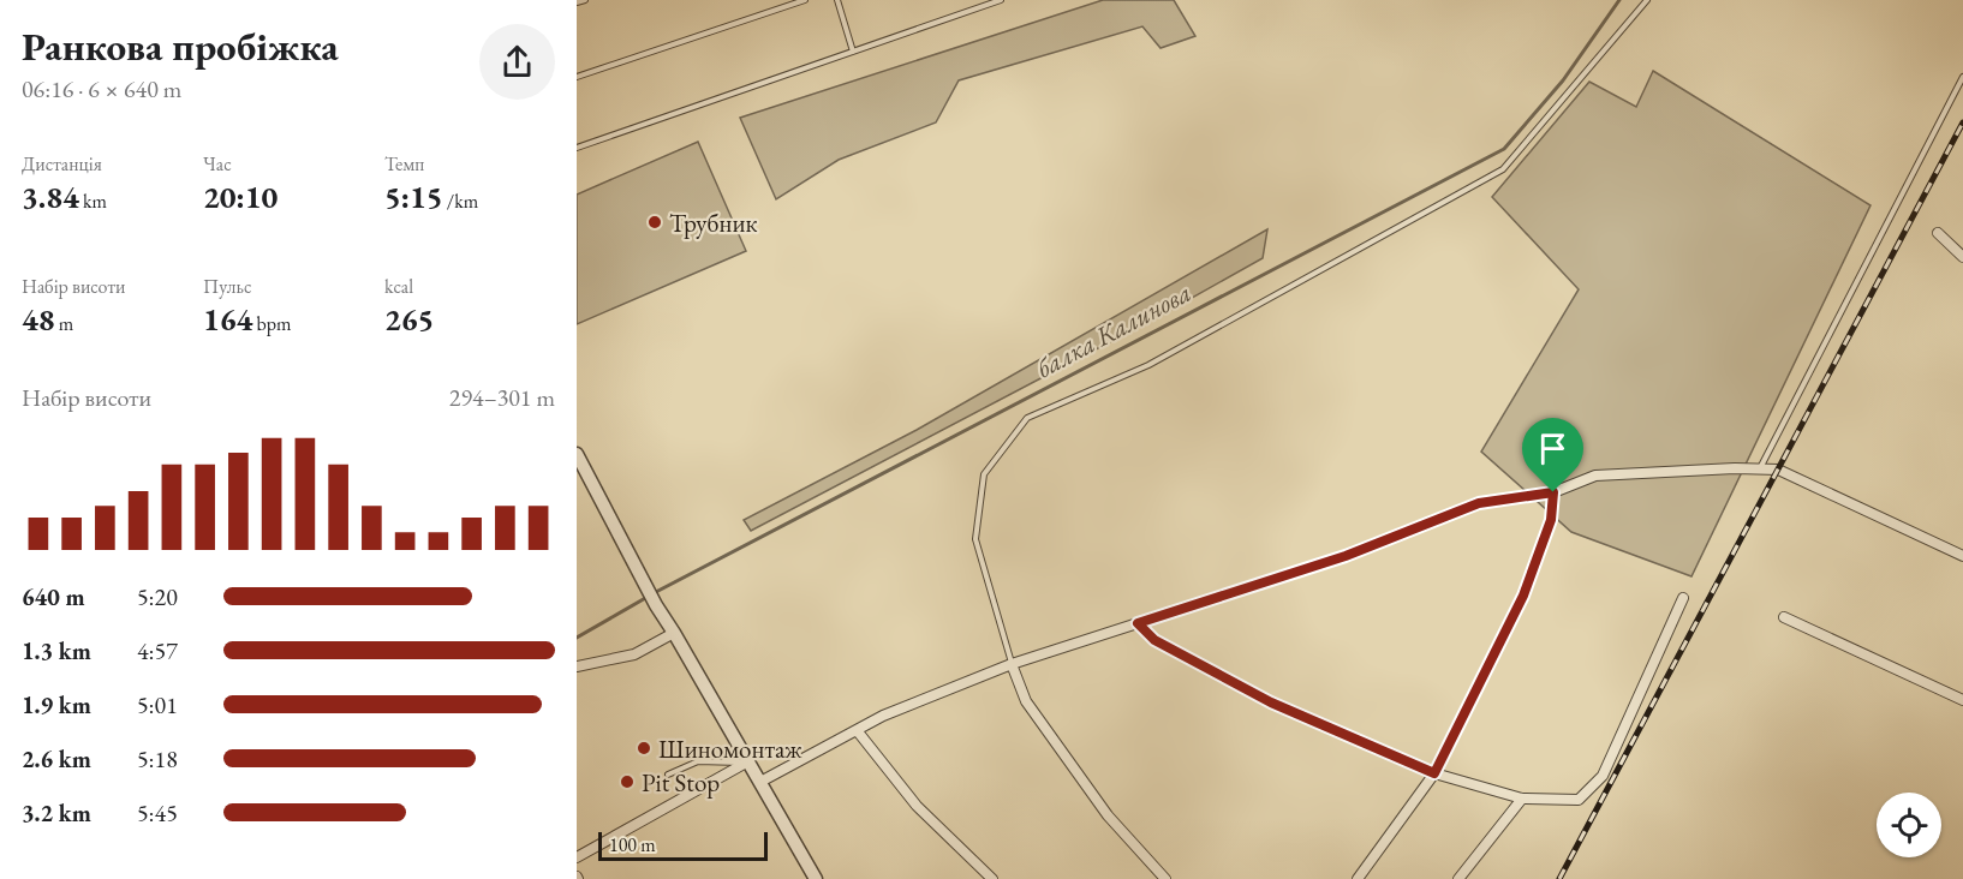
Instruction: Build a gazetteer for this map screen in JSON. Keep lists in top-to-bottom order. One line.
{"water":["балка Калинова"],"places":["Трубник","Шиномонтаж","Pit Stop"],"scale_bar":"100 m","page":{"heading":["Ранкова пробіжка","06:16 · 6 × 640 m"],"stats":[["Дистанція","3.84 km"],["Час","20:10"],["Темп","5:15 /km"],["Набір висоти","48 m"],["Пульс","164 bpm"],["kcal","265"]],"chart":["Набір висоти","294–301 m"],"list":[{"name":"640 m","note":"5:20"},{"name":"1.3 km","note":"4:57"},{"name":"1.9 km","note":"5:01"},{"name":"2.6 km","note":"5:18"},{"name":"3.2 km","note":"5:45"}],"scale":"100 m"}}
